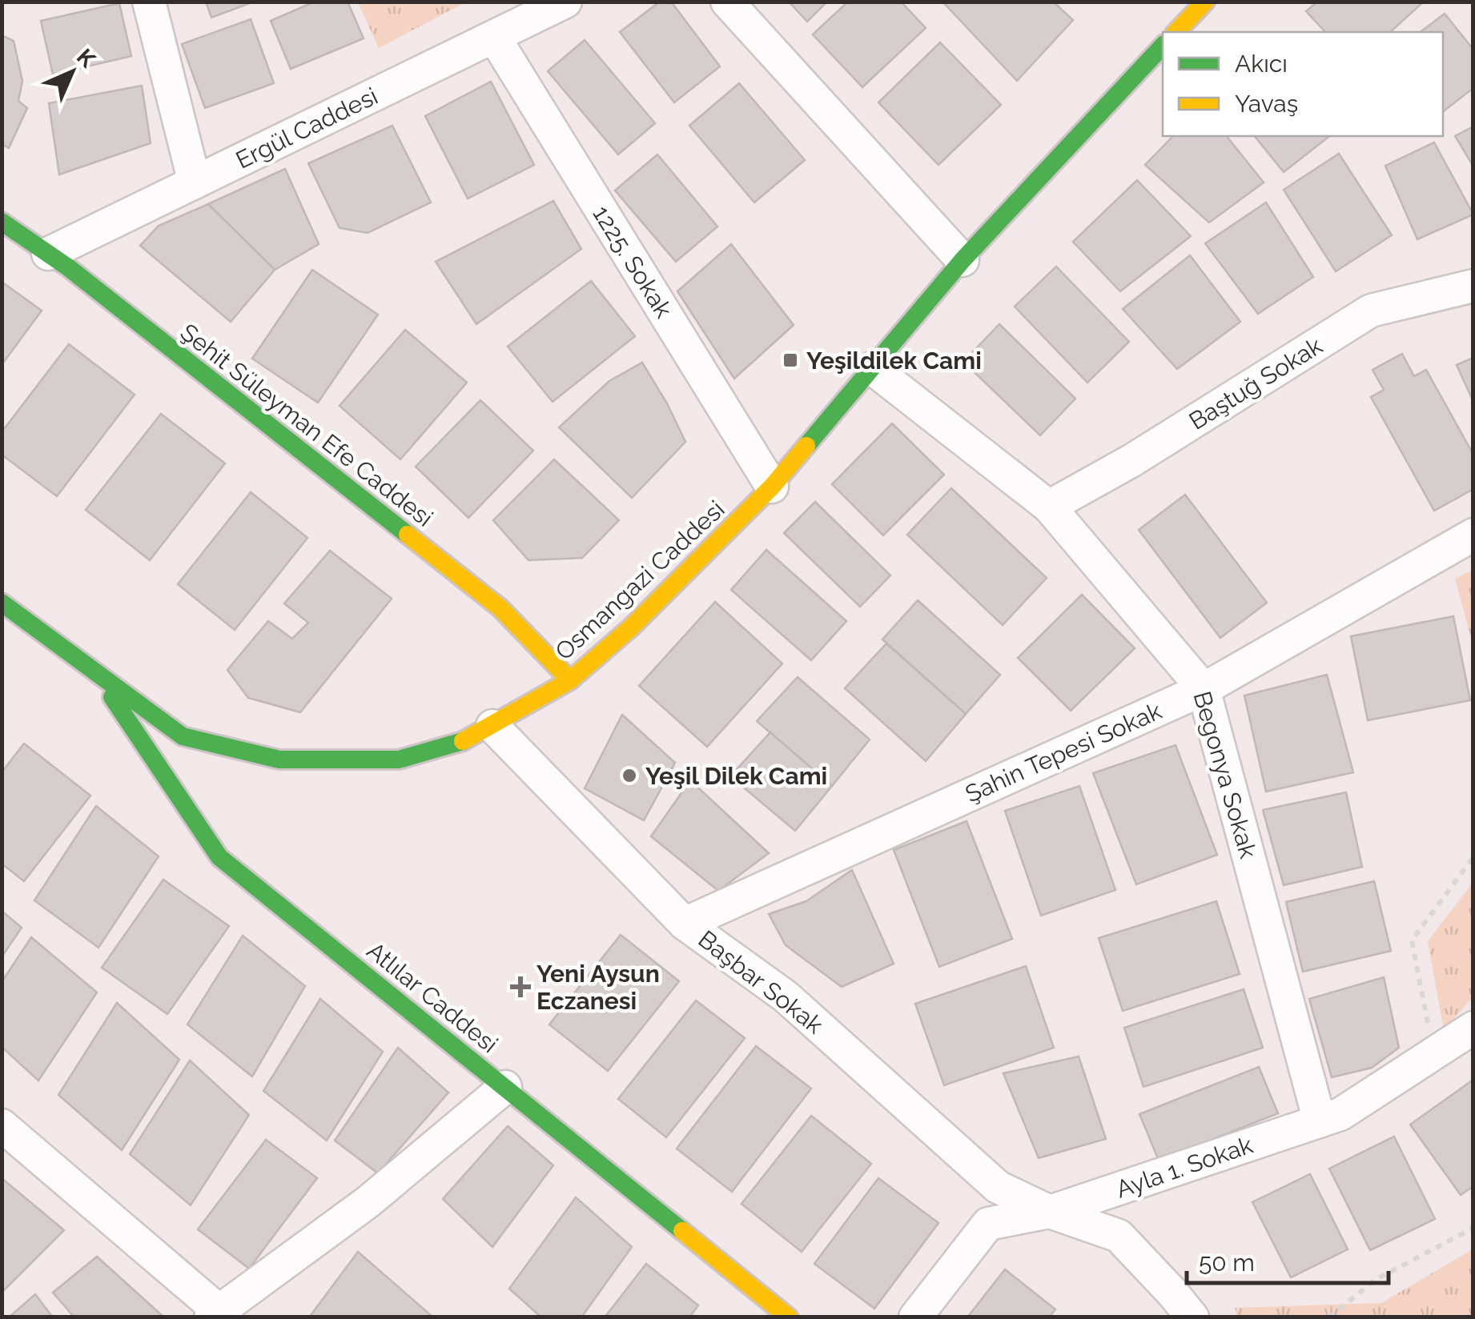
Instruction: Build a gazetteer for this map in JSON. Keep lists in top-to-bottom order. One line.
{"streets":{"street":["Ergül Caddesi","1225. Sokak","Baştuğ Sokak","Şehit Süleyman Efe Caddesi","Osmangazi Caddesi","Şahin Tepesi Sokak","Begonya Sokak","Başbar Sokak","Atlılar Caddesi","Ayla 1. Sokak"]},"crossings":[["Ergül Caddesi","1225. Sokak"],["Ergül Caddesi","Şehit Süleyman Efe Caddesi"],["1225. Sokak","Osmangazi Caddesi"],["Baştuğ Sokak","Begonya Sokak"],["Şehit Süleyman Efe Caddesi","Osmangazi Caddesi"],["Osmangazi Caddesi","Begonya Sokak"],["Osmangazi Caddesi","Başbar Sokak"],["Osmangazi Caddesi","Atlılar Caddesi"],["Şahin Tepesi Sokak","Begonya Sokak"],["Şahin Tepesi Sokak","Başbar Sokak"],["Begonya Sokak","Ayla 1. Sokak"],["Başbar Sokak","Ayla 1. Sokak"]],"places":{"transit":["Yeşildilek Cami"],"other":["Yeşil Dilek Cami"],"health":["Yeni Aysun Eczanesi"]},"legend":["Akıcı","Yavaş"],"scale_bar":"50 m","north":"top right"}
